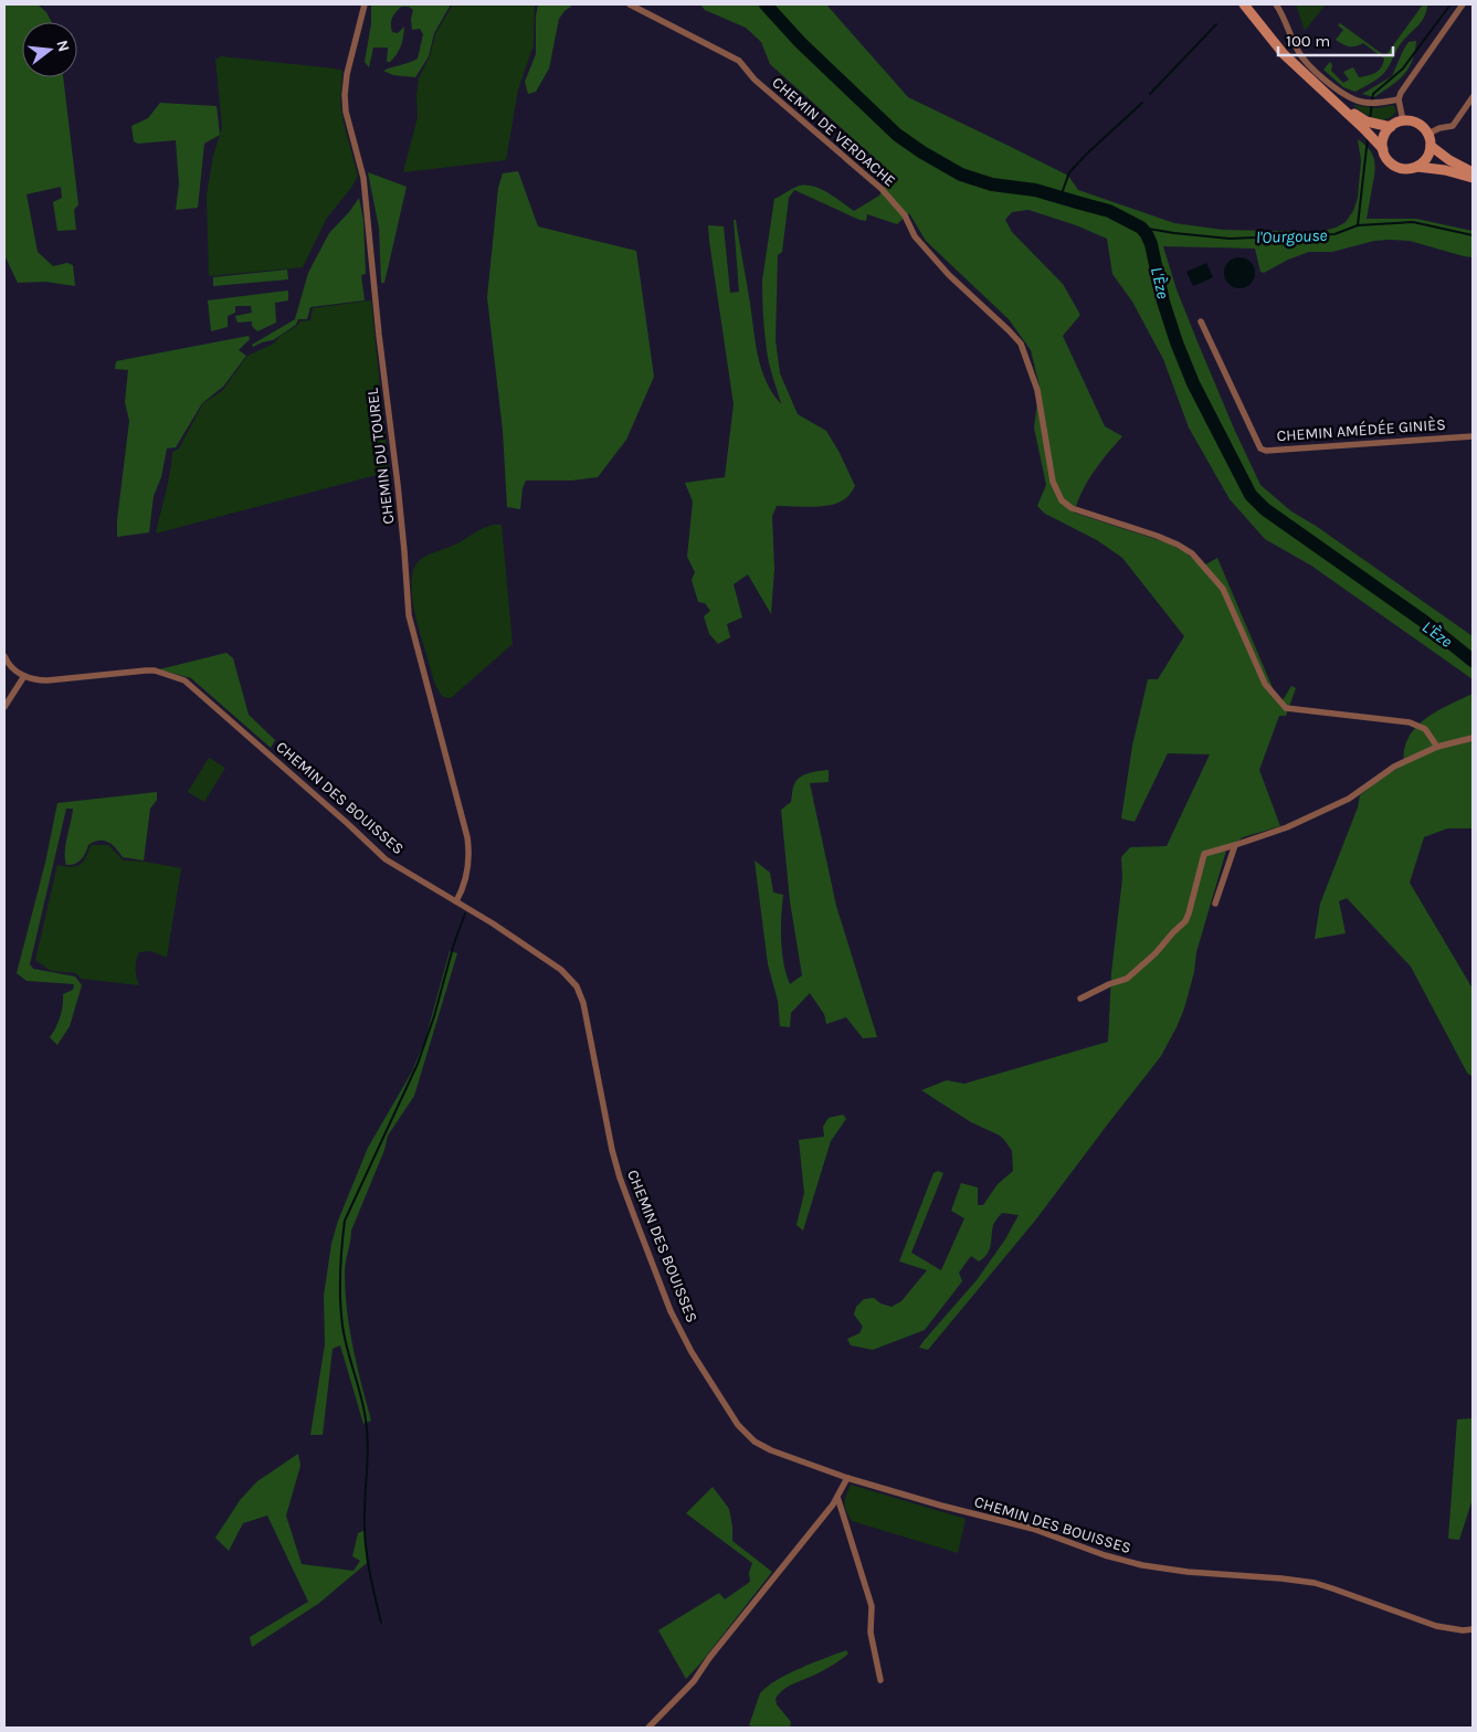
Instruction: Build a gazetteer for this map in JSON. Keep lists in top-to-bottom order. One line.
{"streets":{"street":["CHEMIN DE VERDACHE","CHEMIN AMÉDÉE GINIÈS","CHEMIN DU TOUREL","CHEMIN DES BOUISSES"]},"crossings":[["CHEMIN DU TOUREL","CHEMIN DES BOUISSES"]],"water":["l'Ourgouse","L'Èze"],"scale_bar":"100 m","north":"right"}
